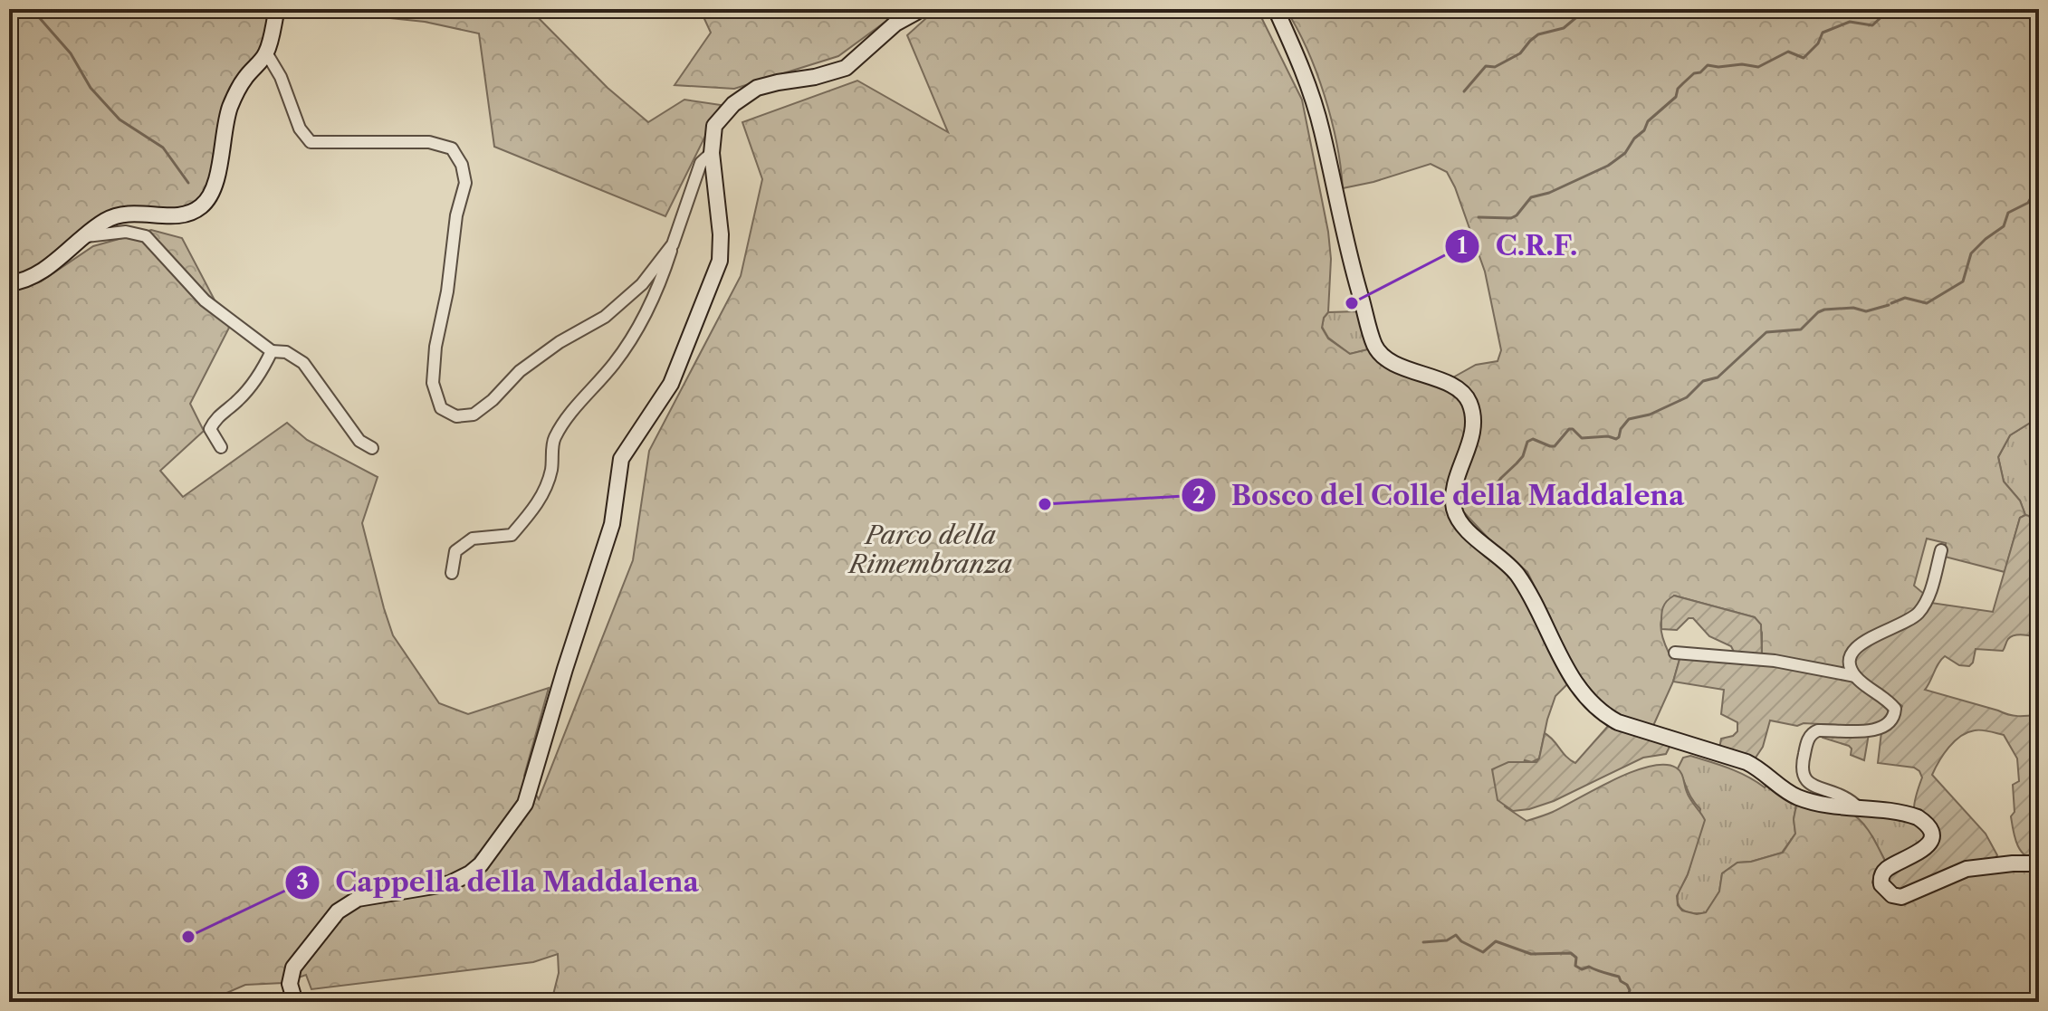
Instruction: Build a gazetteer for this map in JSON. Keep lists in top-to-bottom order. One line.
{"parks":["Parco della Rimembranza"],"places":["C.R.F.","Bosco del Colle della Maddalena","Cappella della Maddalena"]}
